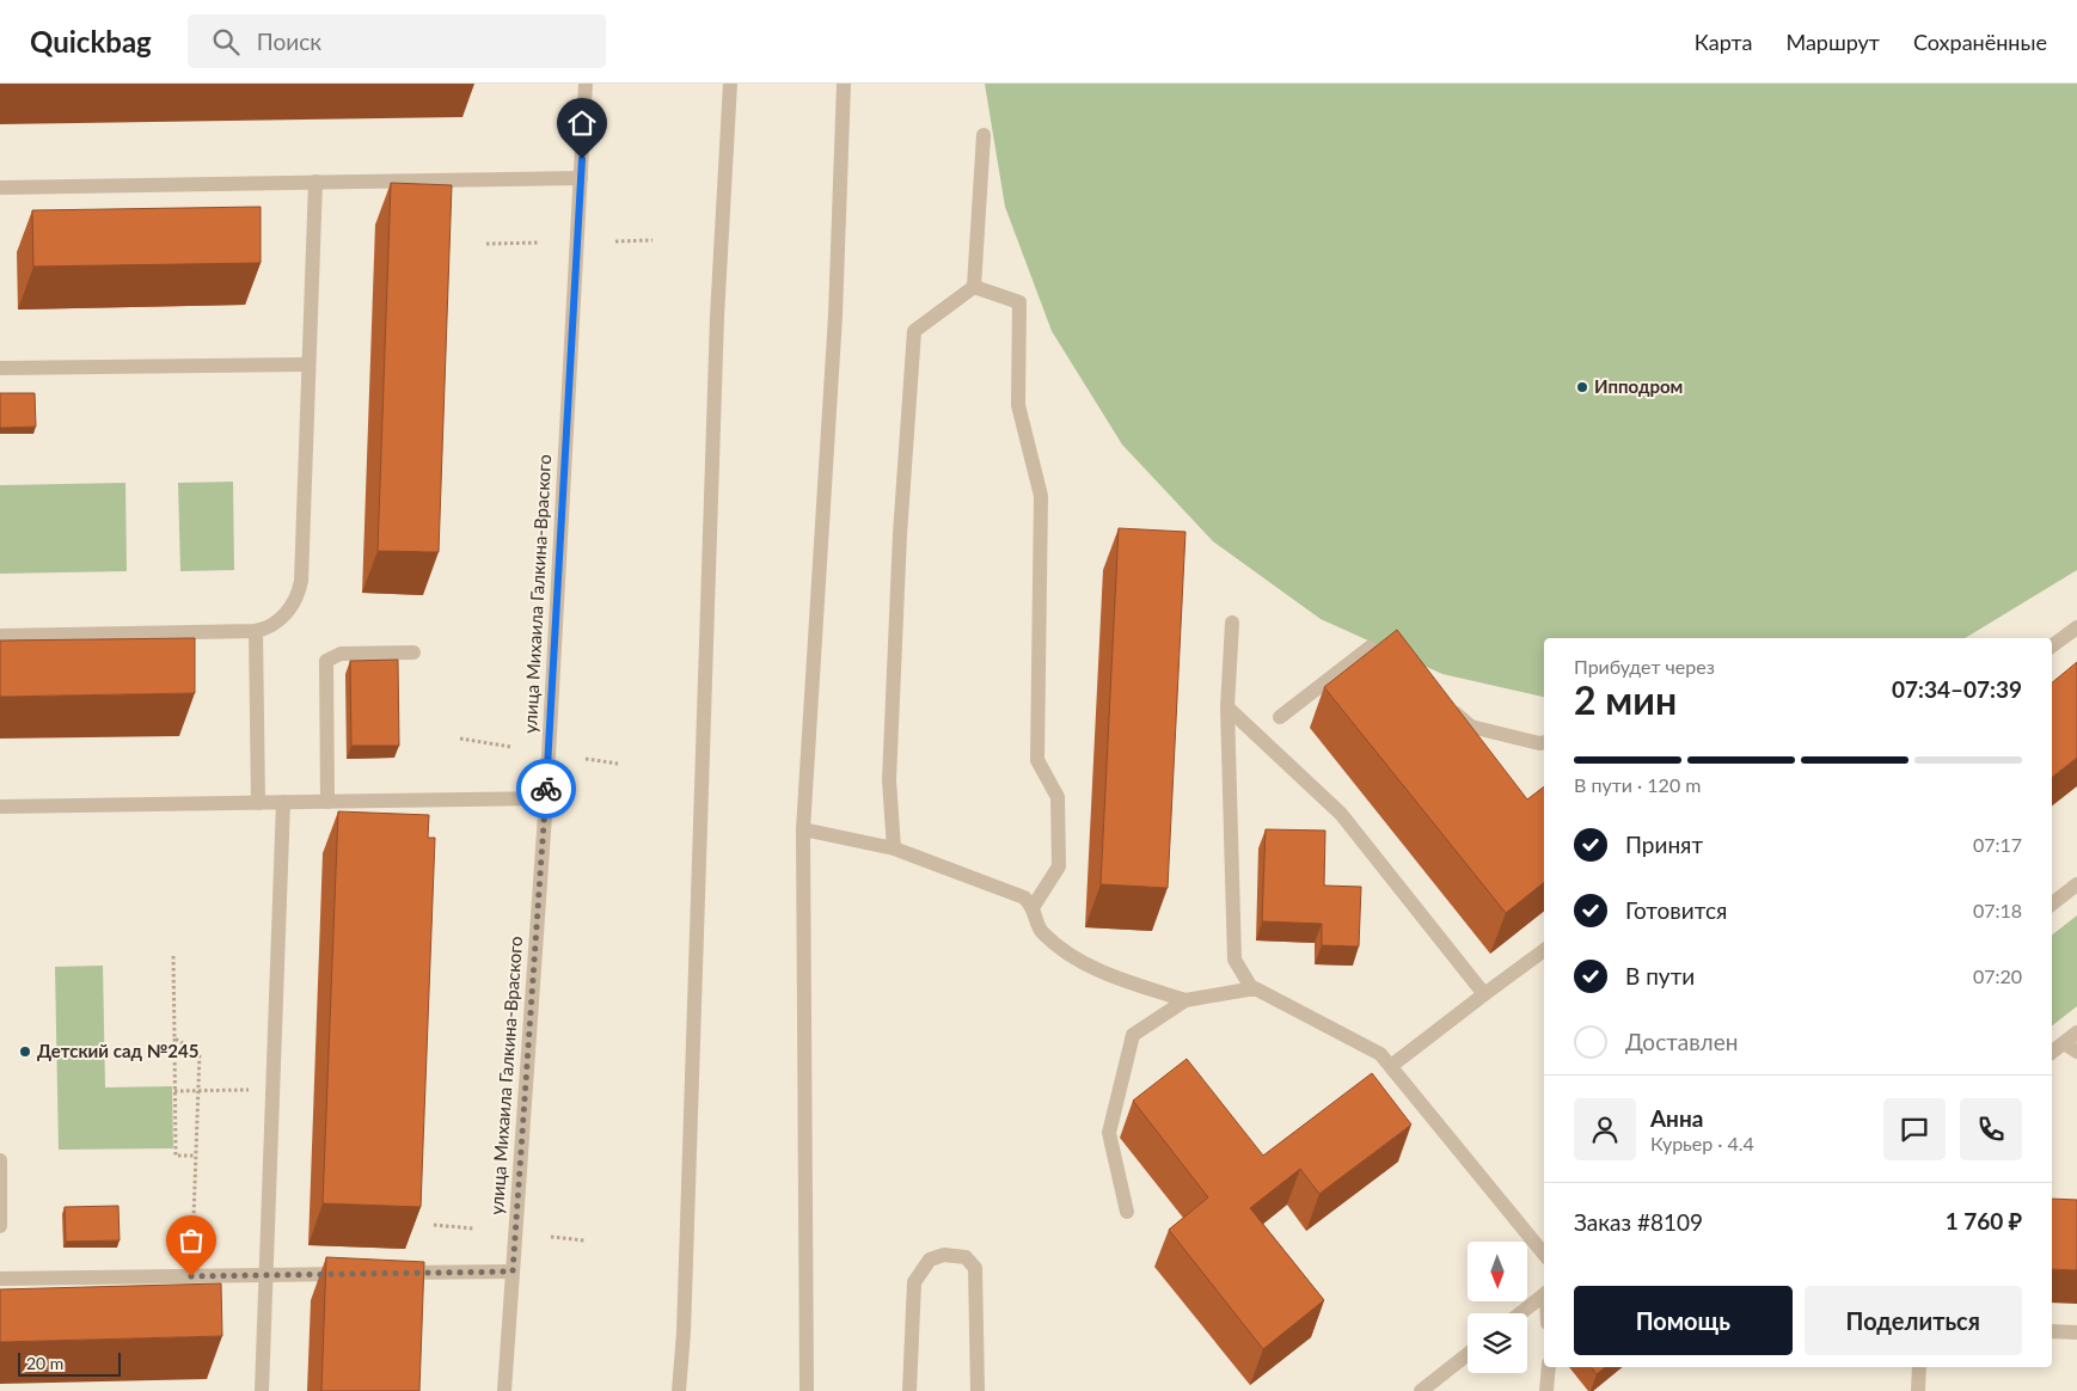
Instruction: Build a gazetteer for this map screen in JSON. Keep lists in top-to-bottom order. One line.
{"streets":{"street":["улица Михаила Галкина-Враского"]},"places":["Ипподром","Детский сад №245"],"scale_bar":"20 m","north":"bottom","page":{"header":"Quickbag","search":"Поиск","nav":["Карта","Маршрут","Сохранённые"],"heading":["2 мин","Прибудет через","07:34–07:39"],"panel":["Анна","Курьер · 4.4","Заказ #8109","1 760 ₽"],"bar":"В пути · 120 m","list":[["Принят","07:17"],["Готовится","07:18"],["В пути","07:20"],"Доставлен"],"buttons":["Помощь","Поделиться"],"scale":"20 m"}}
